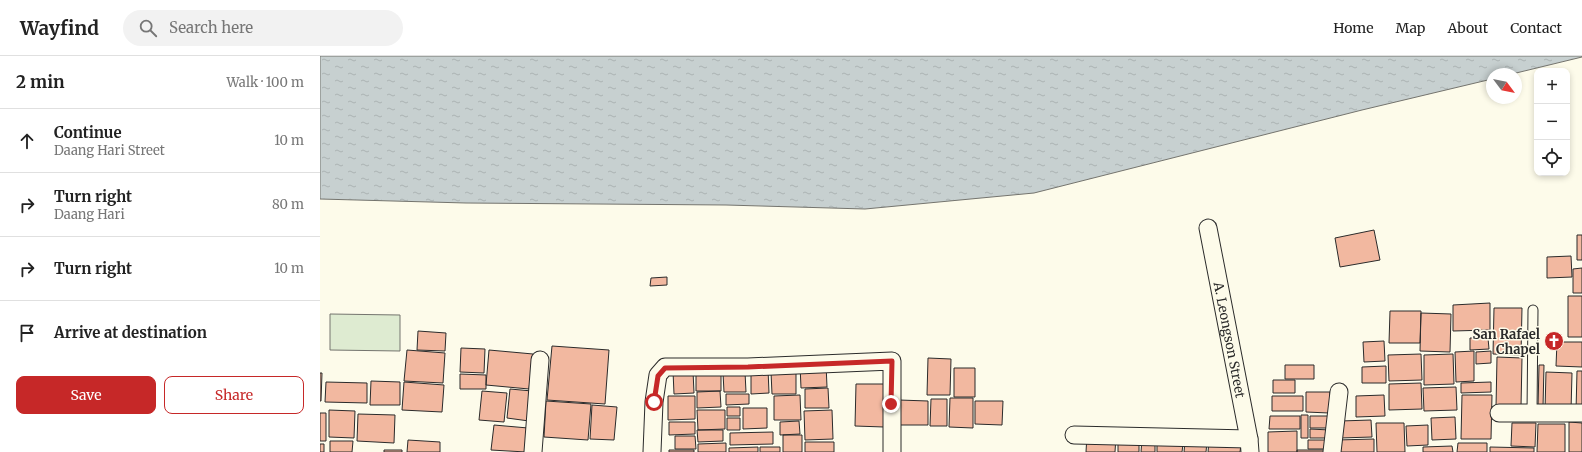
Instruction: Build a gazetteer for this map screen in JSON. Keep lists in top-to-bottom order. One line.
{"streets":{"street":["A. Leongson Street"]},"places":{"church":["San Rafael Chapel"]},"north":"bottom right","page":{"header":"Wayfind","search":"Search here","nav":["Home","Map","About","Contact"],"heading":["2 min","Walk · 100 m"],"map_buttons":["+","−"],"list":[["Continue","Daang Hari Street","10 m"],["Turn right","Daang Hari","80 m"],["Turn right","10 m"],"Arrive at destination"],"buttons":["Save","Share"]}}
